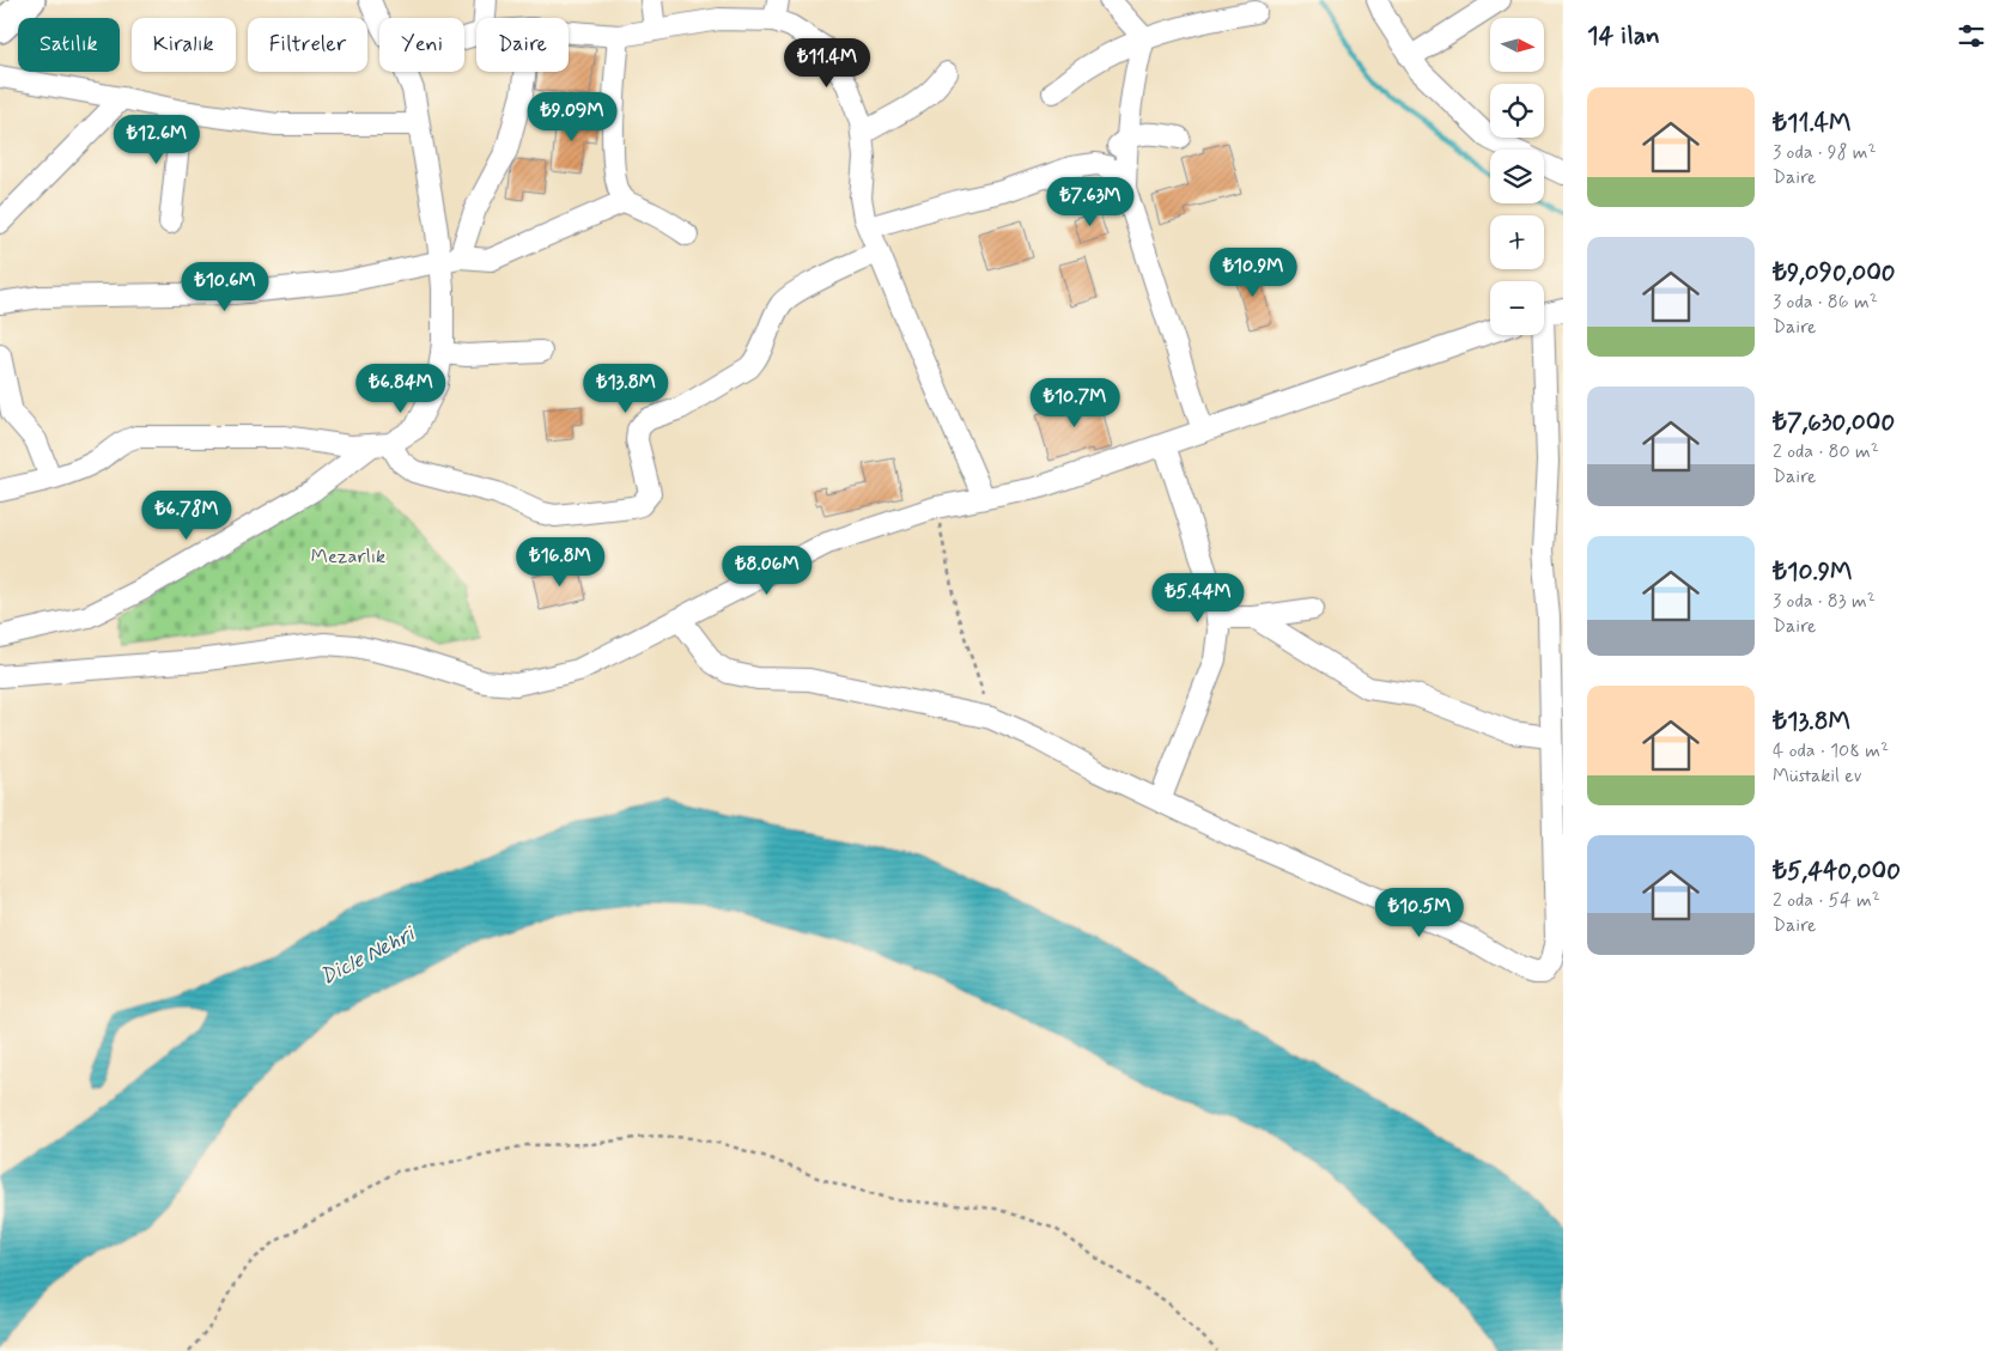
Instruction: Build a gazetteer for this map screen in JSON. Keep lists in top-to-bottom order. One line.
{"water":["Dicle Nehri"],"parks":["Mezarlık"],"north":"right","page":{"heading":"14 ilan","map_buttons":["+","−"],"chip":["Satılık","Kiralık","Filtreler","Yeni","Daire"],"price":["₺11.4M","₺9.09M","₺12.6M","₺7.63M","₺10.9M","₺10.6M","₺6.84M","₺13.8M","₺10.7M","₺6.78M","₺16.8M","₺8.06M","₺5.44M","₺10.5M"],"list":[{"name":"₺11.4M","note":"3 oda · 98 m² · Daire"},{"name":"₺9,090,000","note":"3 oda · 86 m² · Daire"},{"name":"₺7,630,000","note":"2 oda · 80 m² · Daire"},{"name":"₺10.9M","note":"3 oda · 83 m² · Daire"},{"name":"₺13.8M","note":"4 oda · 108 m² · Müstakil ev"},{"name":"₺5,440,000","note":"2 oda · 54 m² · Daire"}]}}
